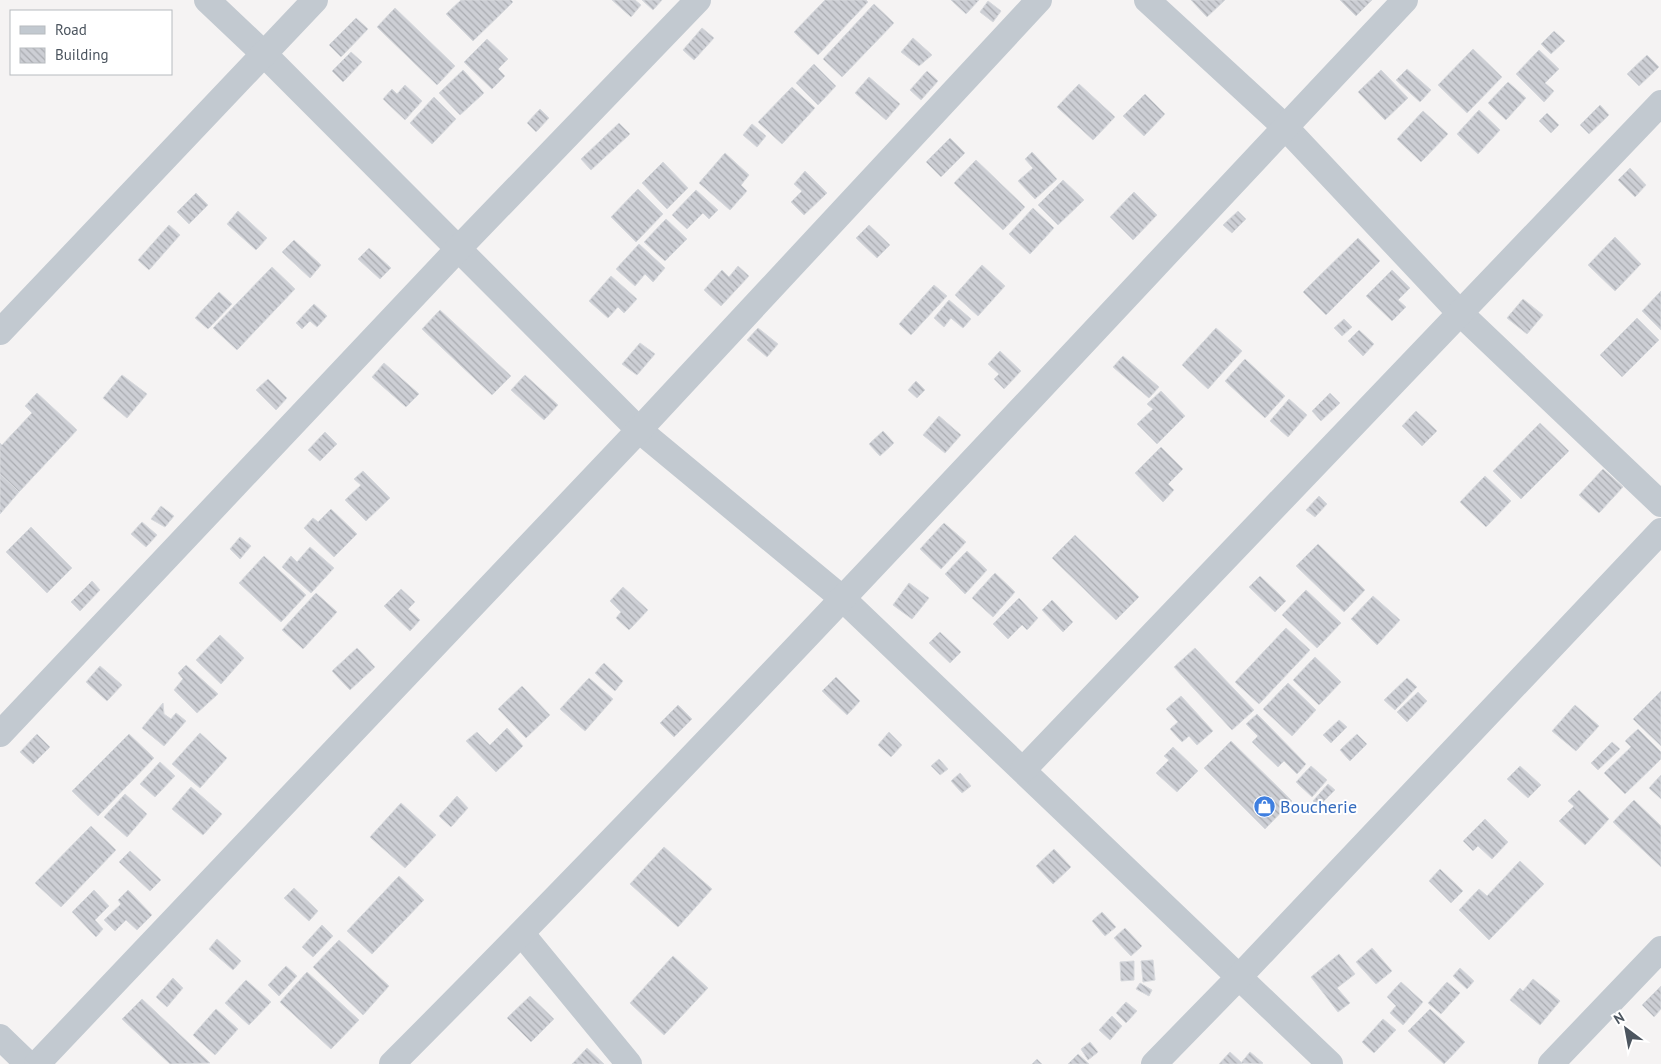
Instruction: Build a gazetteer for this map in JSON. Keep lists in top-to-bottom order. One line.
{"places":{"shop":["Boucherie"]},"legend":["Road","Building"],"north":"top left"}
